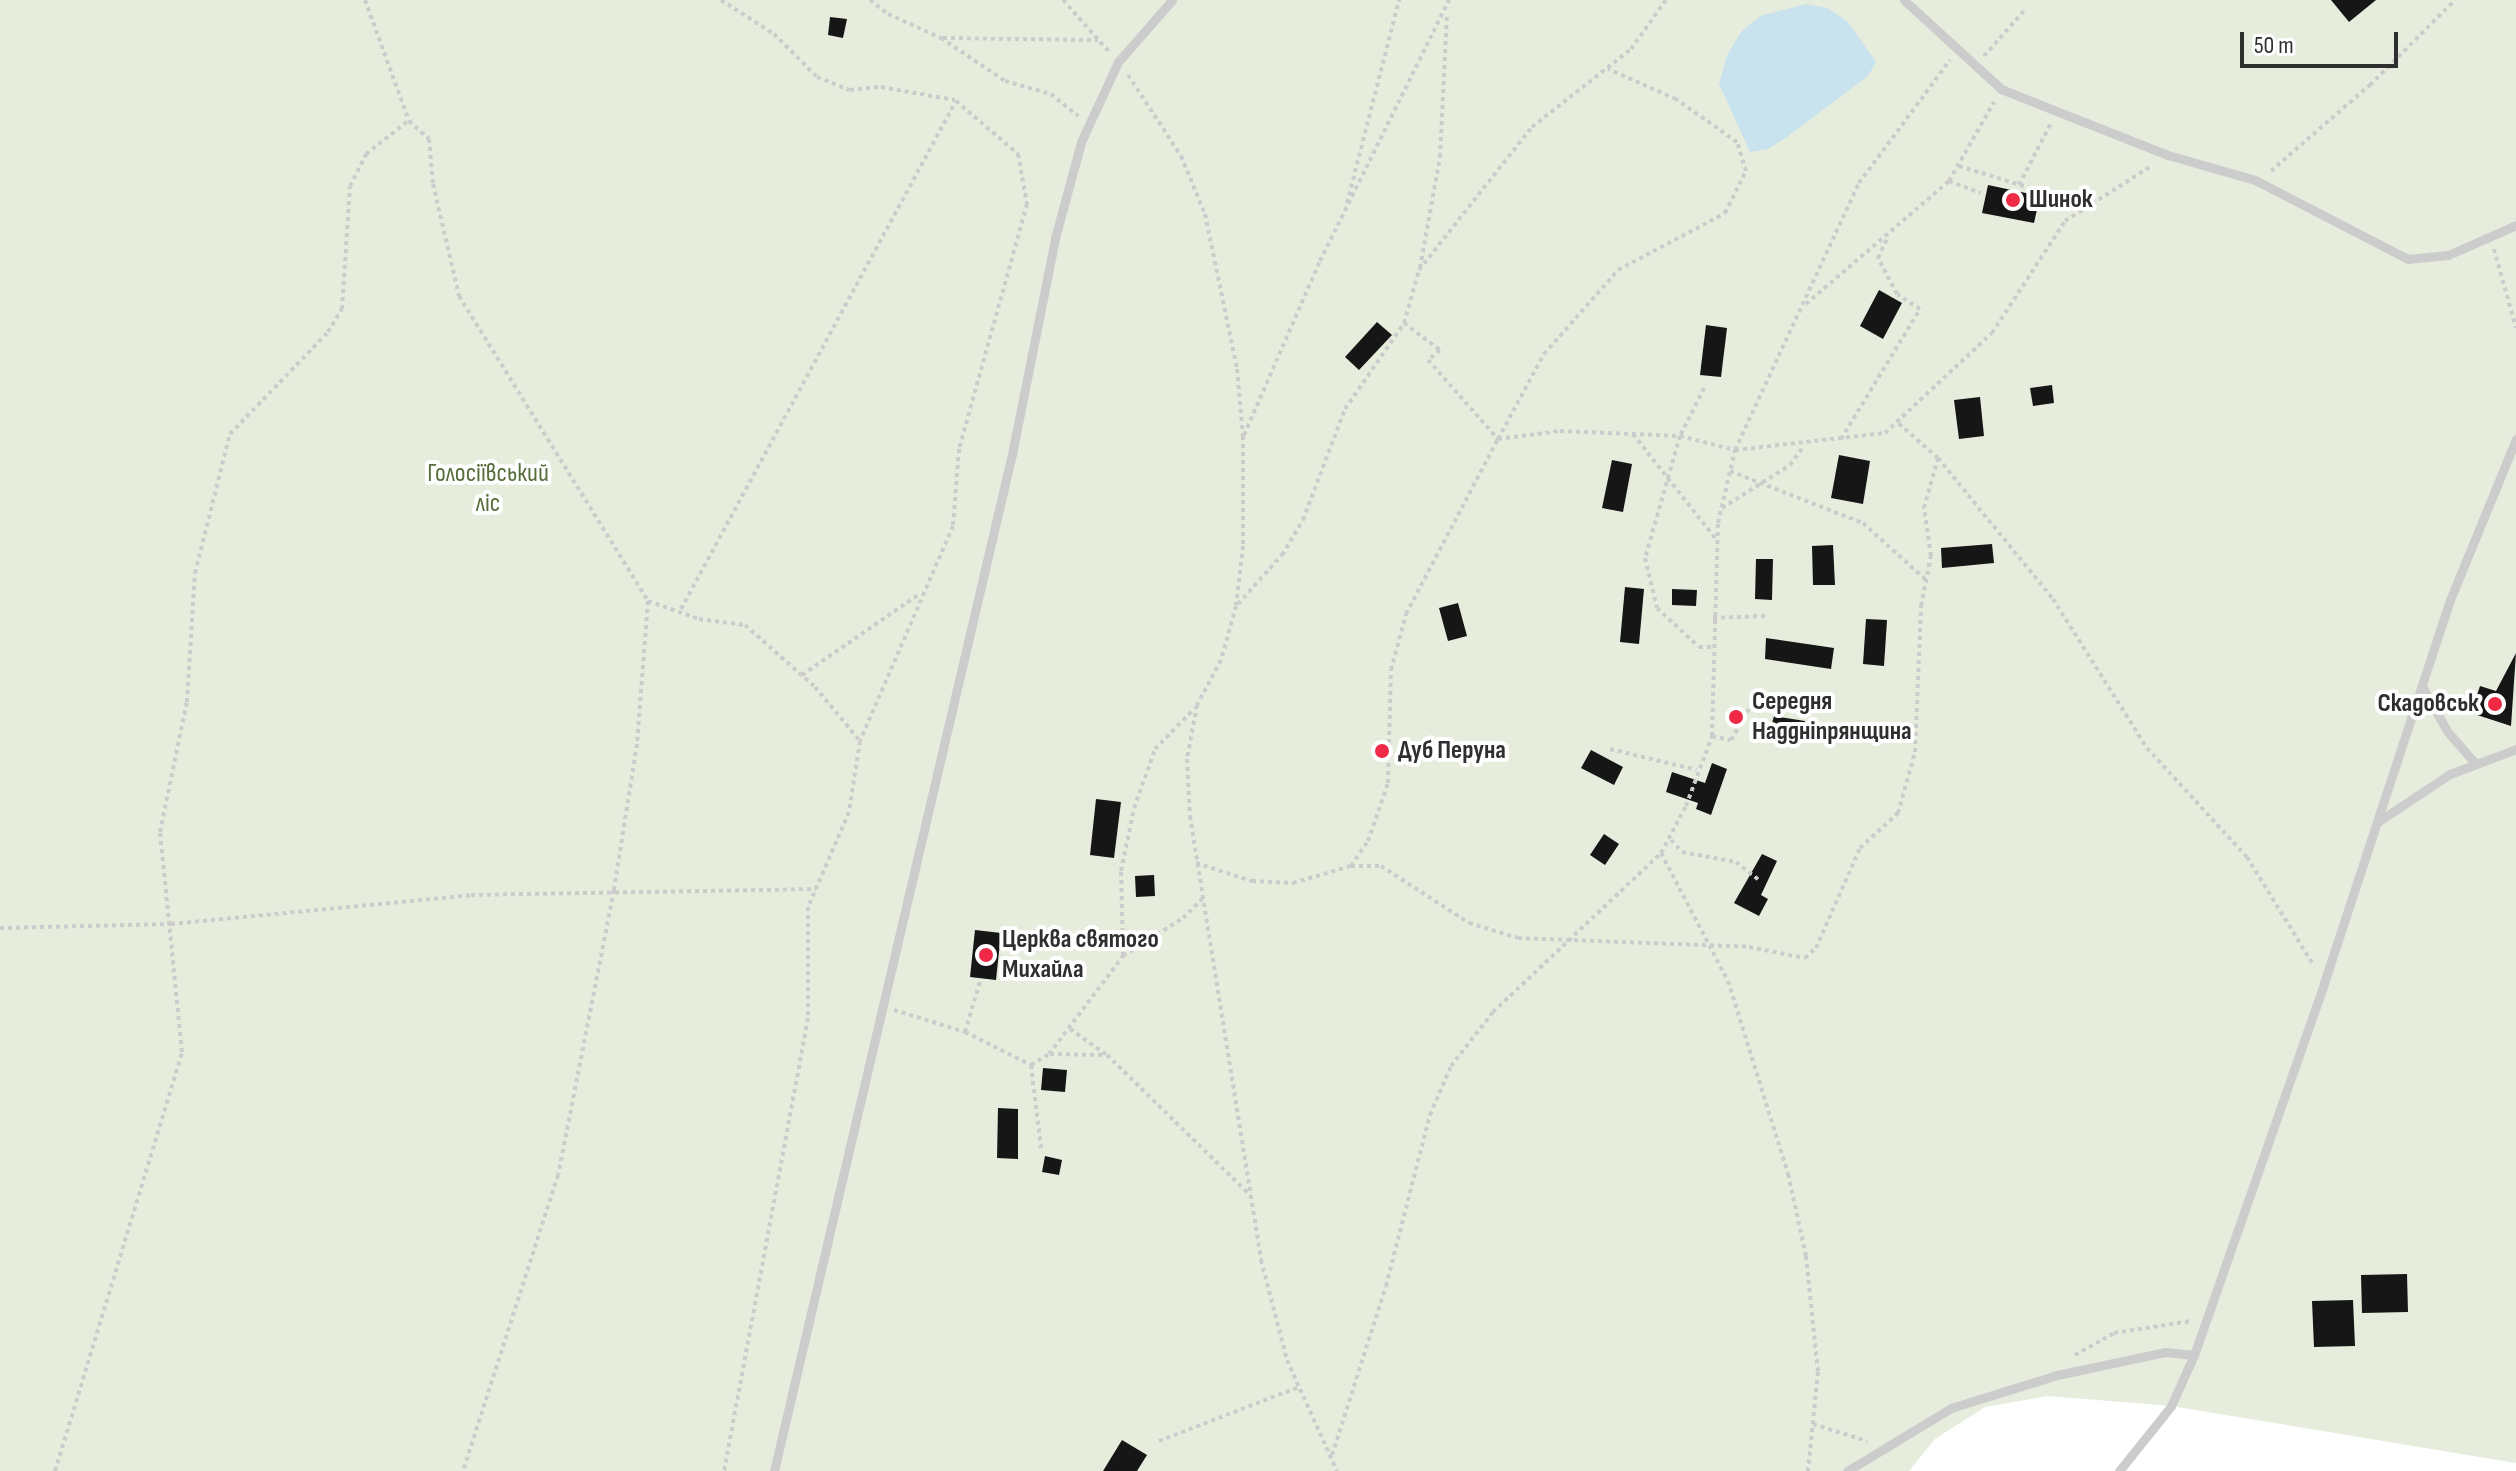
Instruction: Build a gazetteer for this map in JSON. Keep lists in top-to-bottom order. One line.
{"parks":["Голосіївський ліс"],"places":["Шинок","Скадовськ","Середня Наддніпрянщина","Дуб Перуна","Церква святого Михайла"],"scale_bar":"50 m"}
